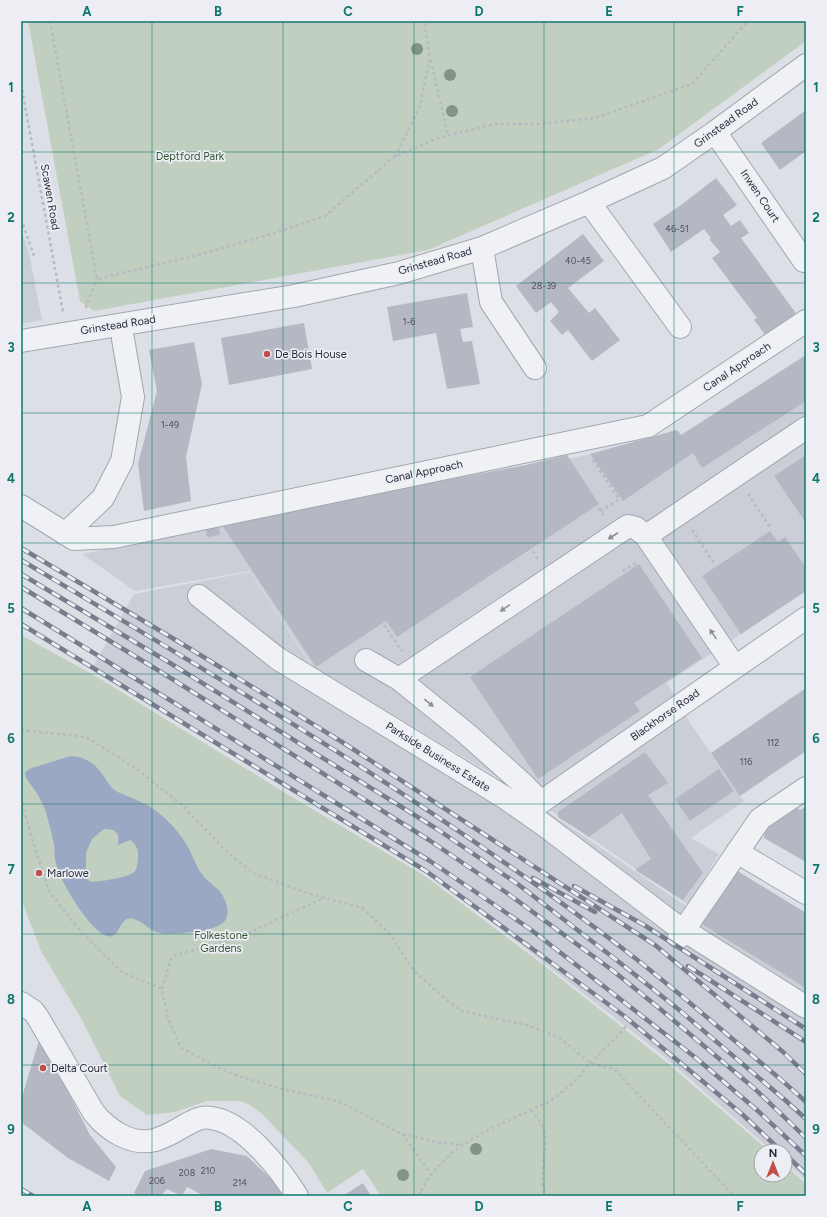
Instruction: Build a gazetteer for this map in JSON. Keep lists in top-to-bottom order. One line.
{"streets":{"street":["Grinstead Road","Inwen Court","Canal Approach","Blackhorse Road","Parkside Business Estate"],"path":["Scawen Road"]},"crossings":[["Grinstead Road","Inwen Court"],["Blackhorse Road","Parkside Business Estate"]],"parks":["Deptford Park","Folkestone Gardens"],"places":["De Bois House","Marlowe","Delta Court"],"house_numbers":["46-51","40-45","28-39","1-6","1-49","112","116","210","208","206","214"],"north":"top","grid":{"columns":["A","B","C","D","E","F"],"rows":["1","2","3","4","5","6","7","8","9"]}}
